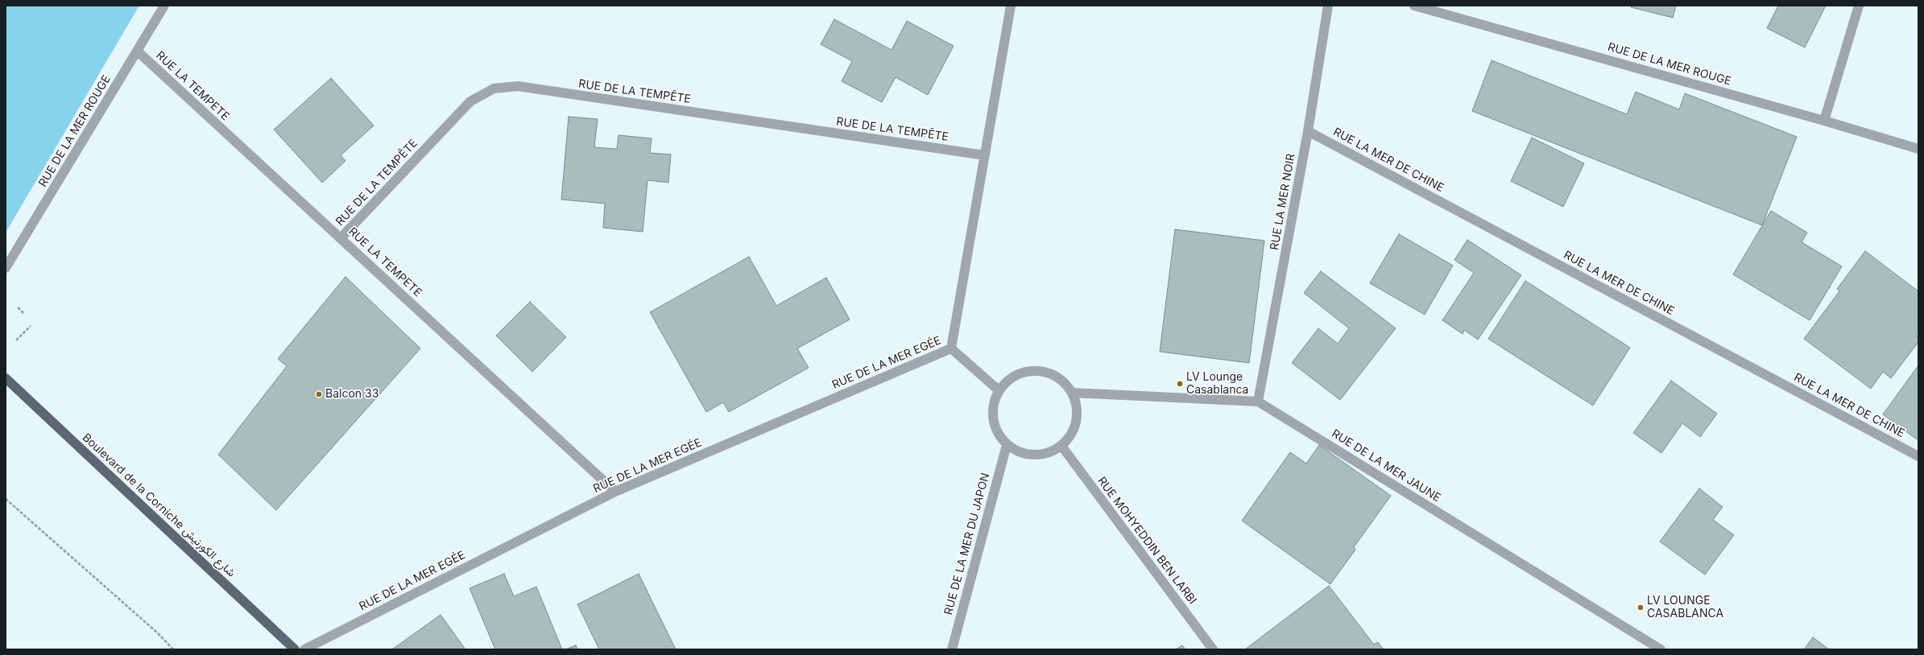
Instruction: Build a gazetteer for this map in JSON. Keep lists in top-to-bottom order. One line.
{"streets":{"main road":["Boulevard de la Corniche شارع الكورنيش"],"street":["RUE DE LA MER ROUGE","RUE LA TEMPETE","RUE DE LA TEMPÊTE","RUE LA MER DE CHINE","RUE LA MER NOIR","RUE DE LA MER EGÉE","RUE DE LA MER JAUNE","RUE MOHYEDDIN BEN LARBI","RUE DE LA MER DU JAPON"]},"crossings":[["RUE DE LA MER ROUGE","RUE LA TEMPETE"],["RUE LA TEMPETE","RUE DE LA TEMPÊTE"],["RUE LA TEMPETE","RUE DE LA MER EGÉE"],["RUE LA MER DE CHINE","RUE LA MER NOIR"],["RUE LA MER NOIR","RUE DE LA MER JAUNE"],["RUE DE LA MER EGÉE","RUE DE LA MER JAUNE"],["RUE DE LA MER EGÉE","RUE MOHYEDDIN BEN LARBI"],["RUE DE LA MER EGÉE","RUE DE LA MER DU JAPON"],["RUE DE LA MER JAUNE","RUE MOHYEDDIN BEN LARBI"],["RUE DE LA MER JAUNE","RUE DE LA MER DU JAPON"],["RUE MOHYEDDIN BEN LARBI","RUE DE LA MER DU JAPON"]],"places":["LV Lounge Casablanca","Balcon 33","LV LOUNGE CASABLANCA"]}
